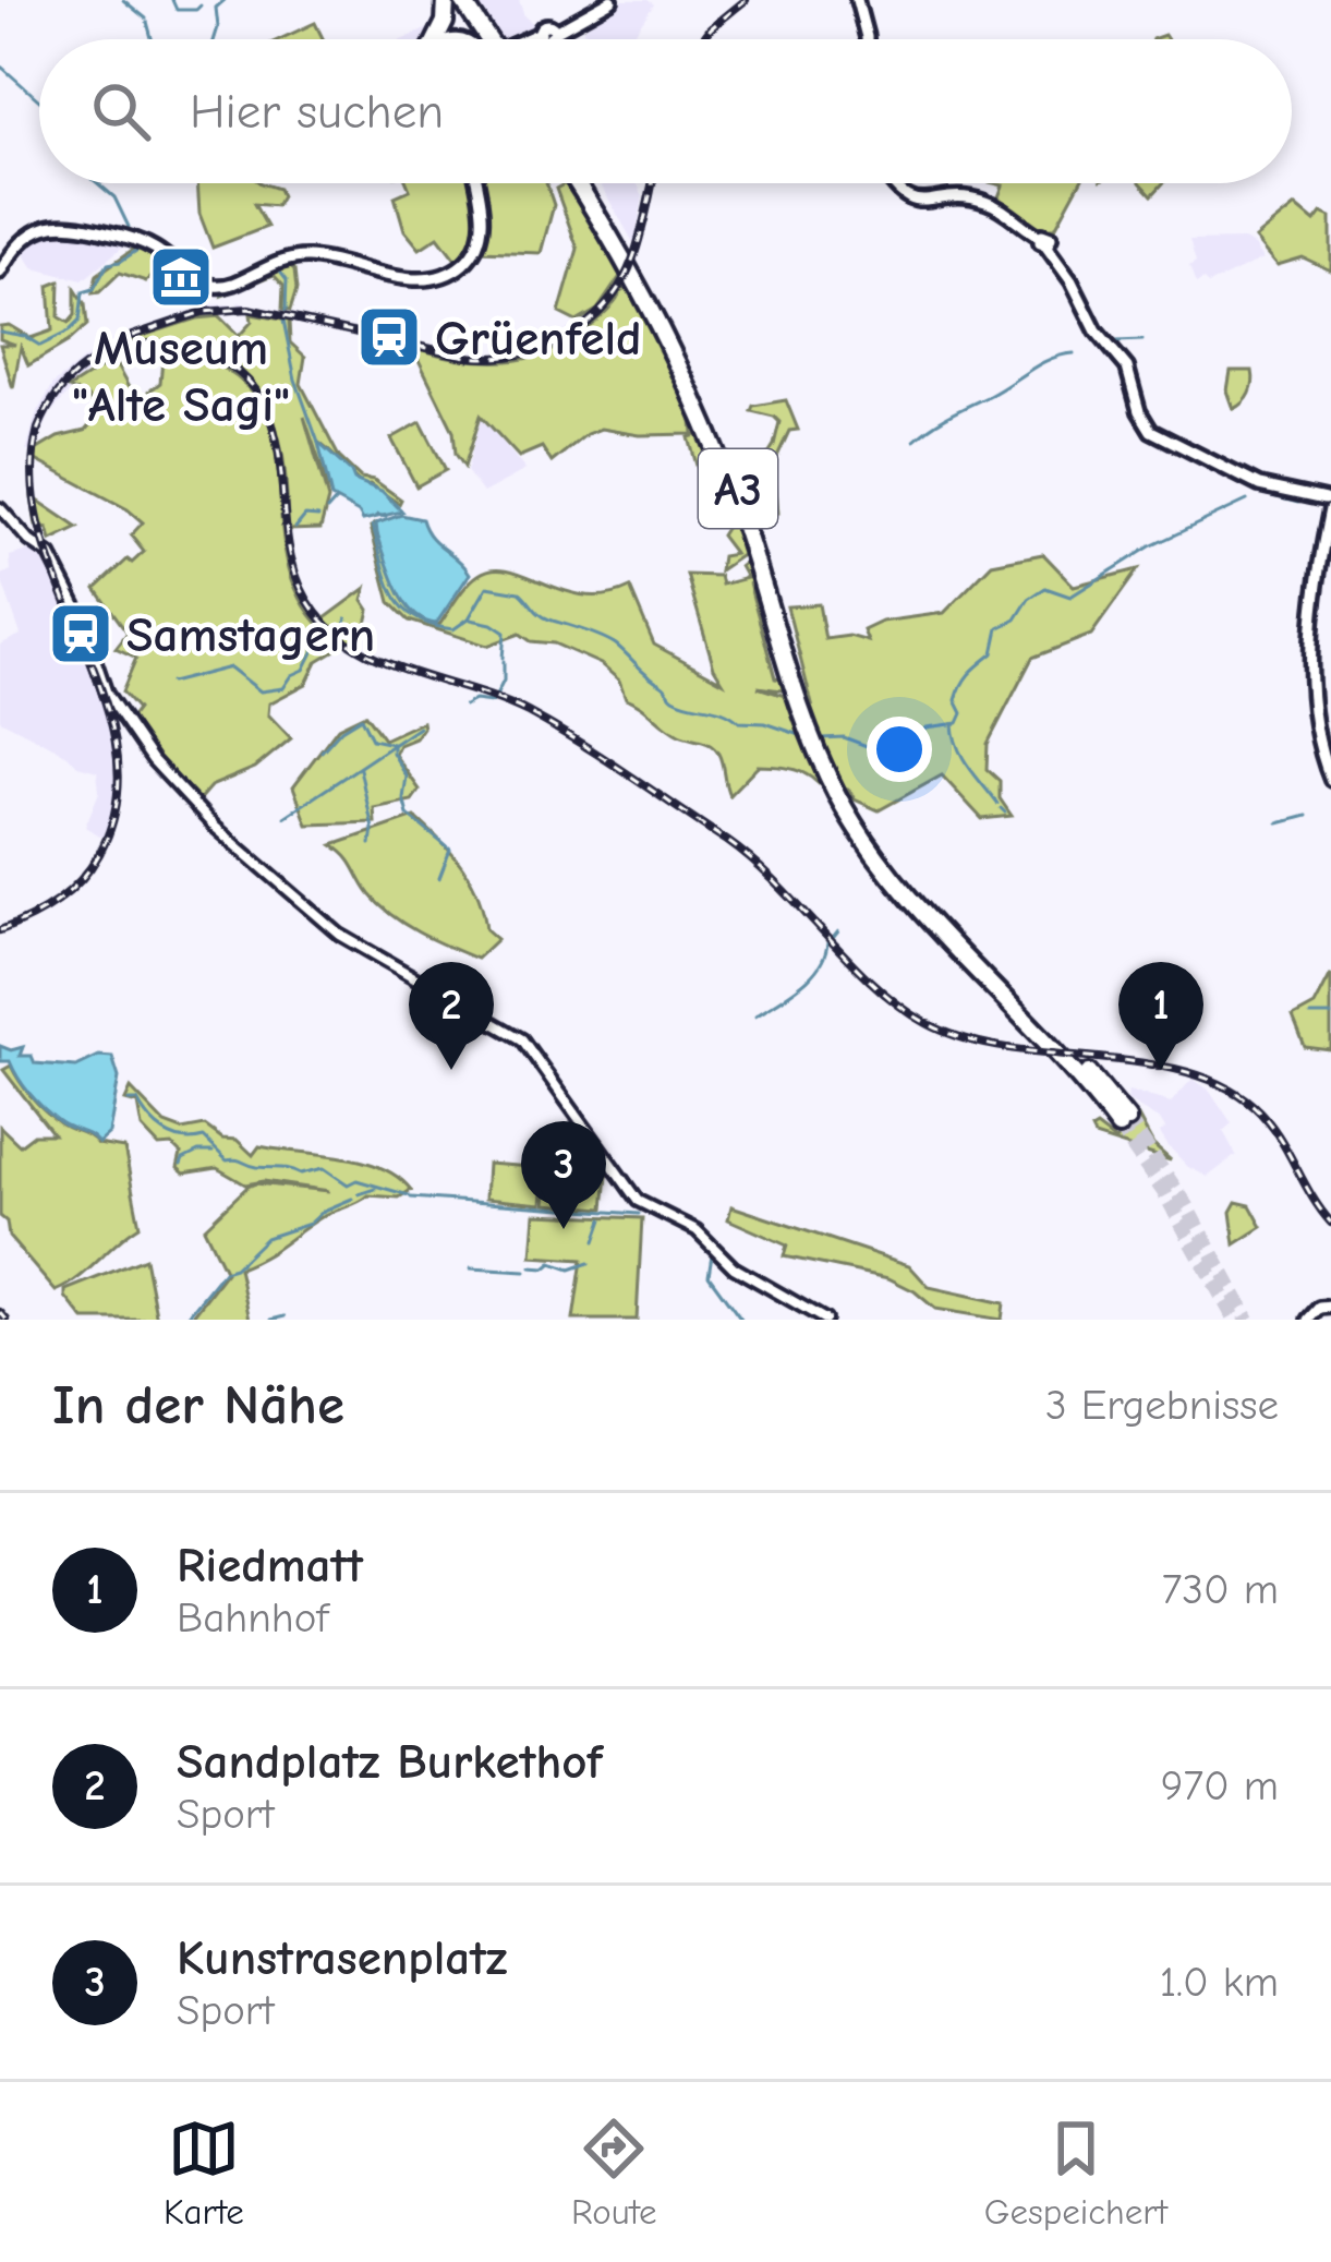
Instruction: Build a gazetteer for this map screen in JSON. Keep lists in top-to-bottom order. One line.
{"streets":{"highway":["A3"]},"places":{"museum":["Museum \"Alte Sagi\""],"station":["Grüenfeld","Samstagern"]},"page":{"search":"Hier suchen","pins":["1","2","3"],"heading":["In der Nähe","3 Ergebnisse"],"list":[{"mark":"1","name":"Riedmatt","note":"Bahnhof","value":"730 m"},{"mark":"2","name":"Sandplatz Burkethof","note":"Sport","value":"970 m"},{"mark":"3","name":"Kunstrasenplatz","note":"Sport","value":"1.0 km"}],"nav":["Karte","Route","Gespeichert"]}}
